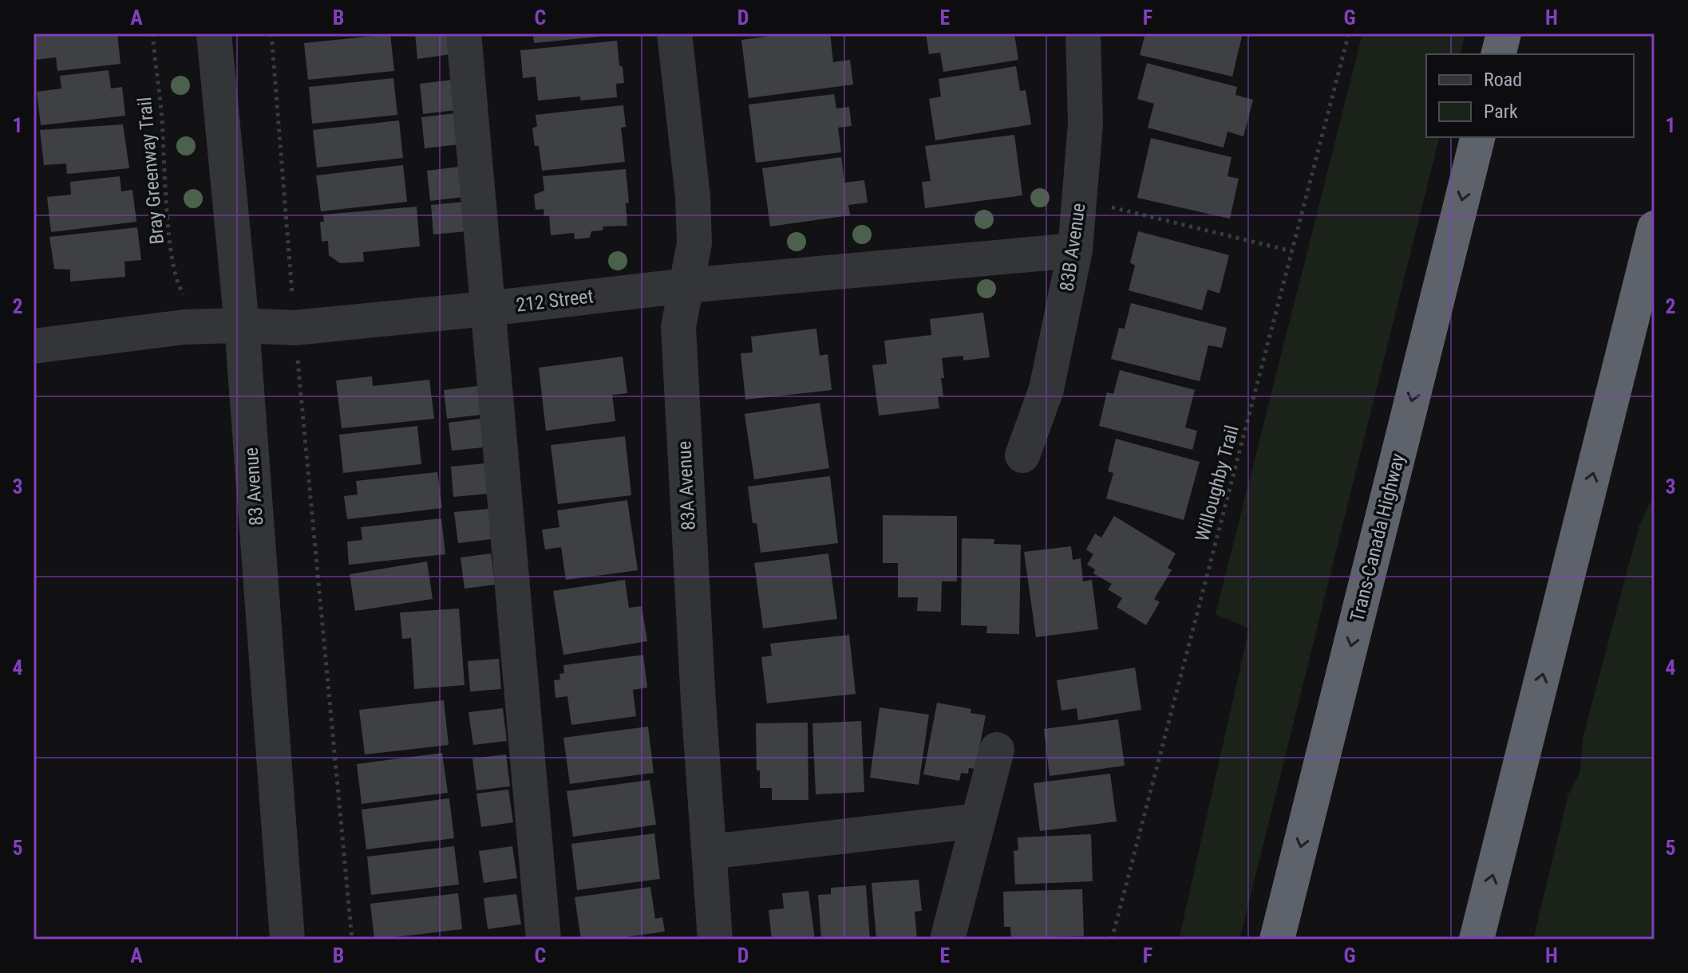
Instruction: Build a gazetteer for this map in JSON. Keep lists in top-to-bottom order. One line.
{"streets":{"highway":["Trans-Canada Highway"],"street":["83B Avenue","212 Street","83A Avenue","83 Avenue"],"path":["Bray Greenway Trail","Willoughby Trail"]},"crossings":[["83B Avenue","212 Street"],["212 Street","83A Avenue"],["212 Street","83 Avenue"]],"legend":["Road","Park"],"grid":{"columns":["A","B","C","D","E","F","G","H"],"rows":["1","2","3","4","5"]}}
